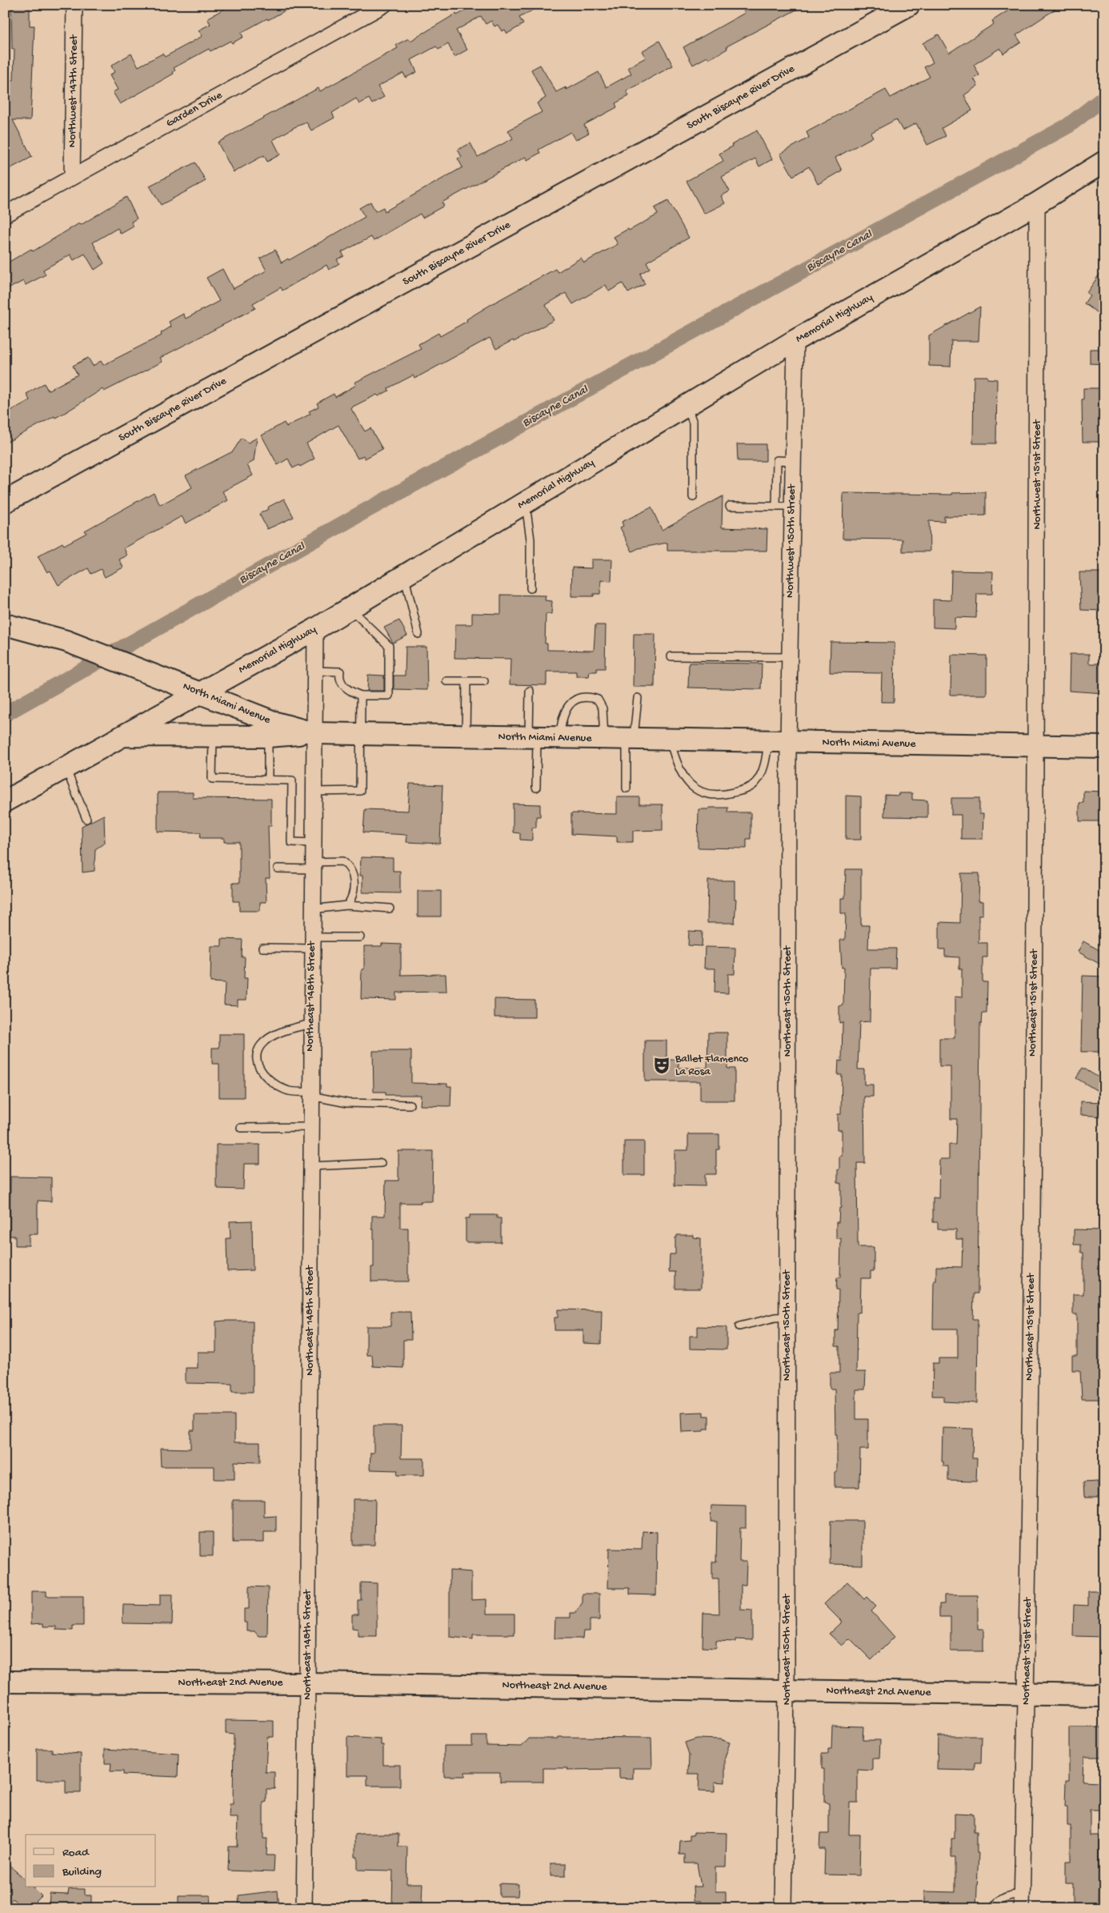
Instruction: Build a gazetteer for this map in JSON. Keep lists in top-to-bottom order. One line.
{"streets":{"street":["Northwest 147th Street","South Biscayne River Drive","Garden Drive","Memorial Highway","Northwest 151st Street","Northwest 150th Street","North Miami Avenue","Northeast 148th Street","Northeast 150th Street","Northeast 151st Street","Northeast 2nd Avenue"]},"crossings":[["Northwest 147th Street","Garden Drive"],["Memorial Highway","Northwest 151st Street"],["Memorial Highway","Northwest 150th Street"],["Memorial Highway","North Miami Avenue"],["Memorial Highway","Northeast 148th Street"],["Northwest 151st Street","North Miami Avenue"],["Northwest 151st Street","Northeast 151st Street"],["Northwest 150th Street","North Miami Avenue"],["Northwest 150th Street","Northeast 150th Street"],["North Miami Avenue","Northeast 148th Street"],["North Miami Avenue","Northeast 150th Street"],["North Miami Avenue","Northeast 151st Street"],["Northeast 148th Street","Northeast 2nd Avenue"],["Northeast 150th Street","Northeast 2nd Avenue"],["Northeast 151st Street","Northeast 2nd Avenue"]],"water":["Biscayne Canal"],"places":{"theatre":["Ballet Flamenco La Rosa"]},"legend":["Road","Building"]}
